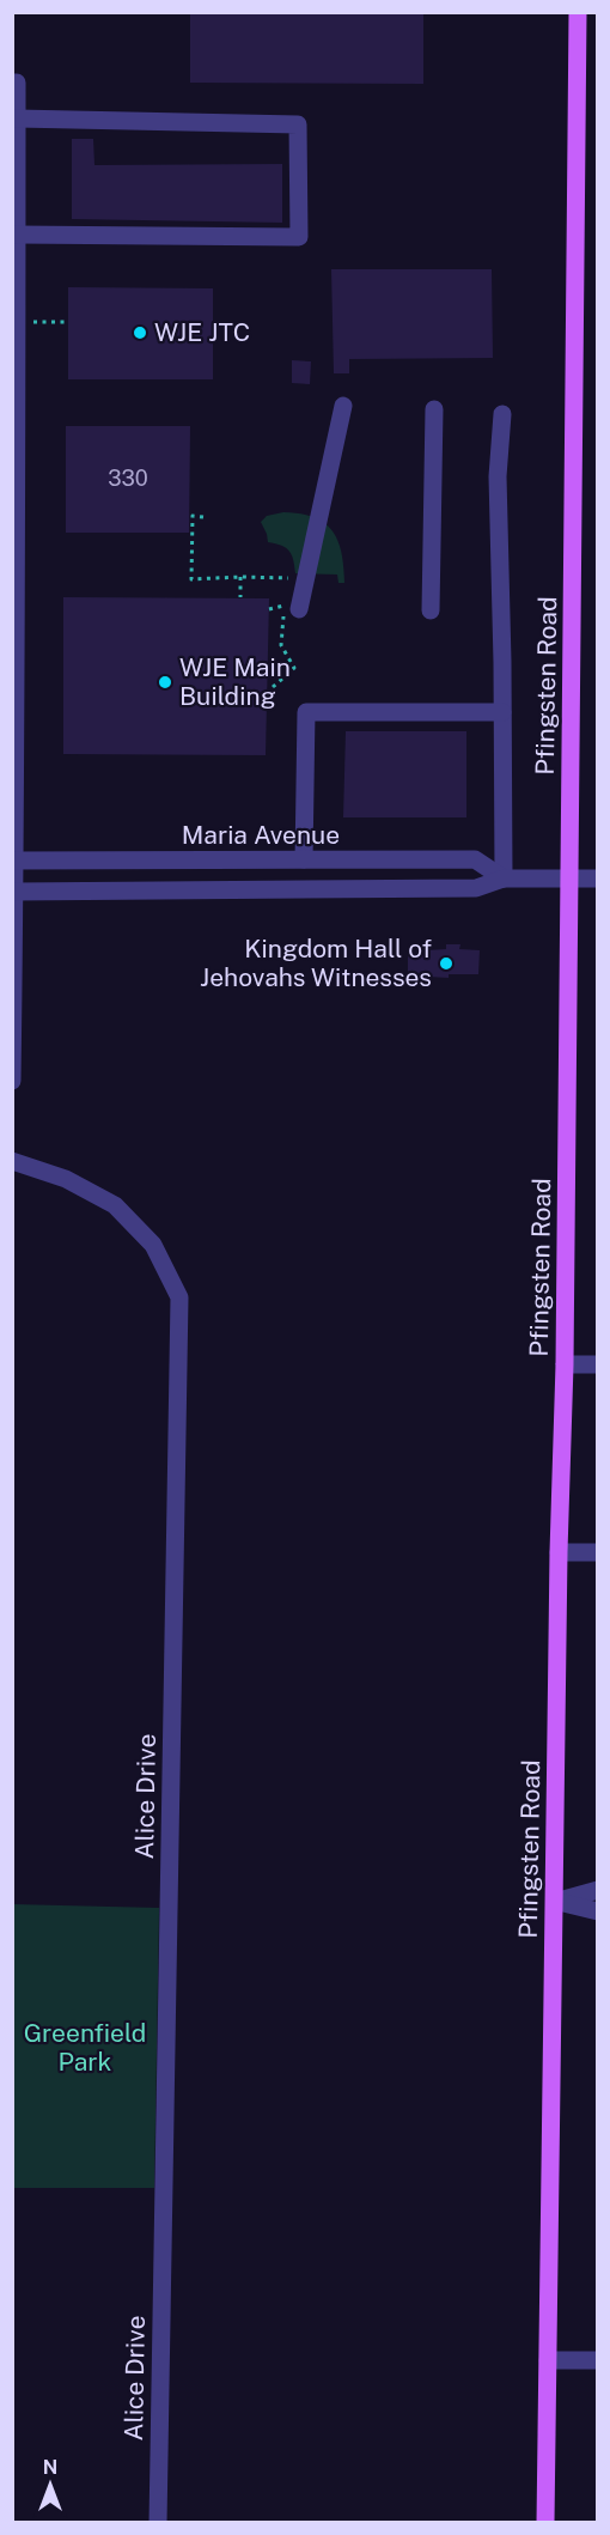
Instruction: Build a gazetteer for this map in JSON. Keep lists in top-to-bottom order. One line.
{"streets":{"main road":["Pfingsten Road"],"street":["Maria Avenue","Alice Drive"]},"parks":["Greenfield Park"],"places":["WJE JTC","WJE Main Building","Kingdom Hall of Jehovahs Witnesses"],"house_numbers":["330"],"north":"top"}
